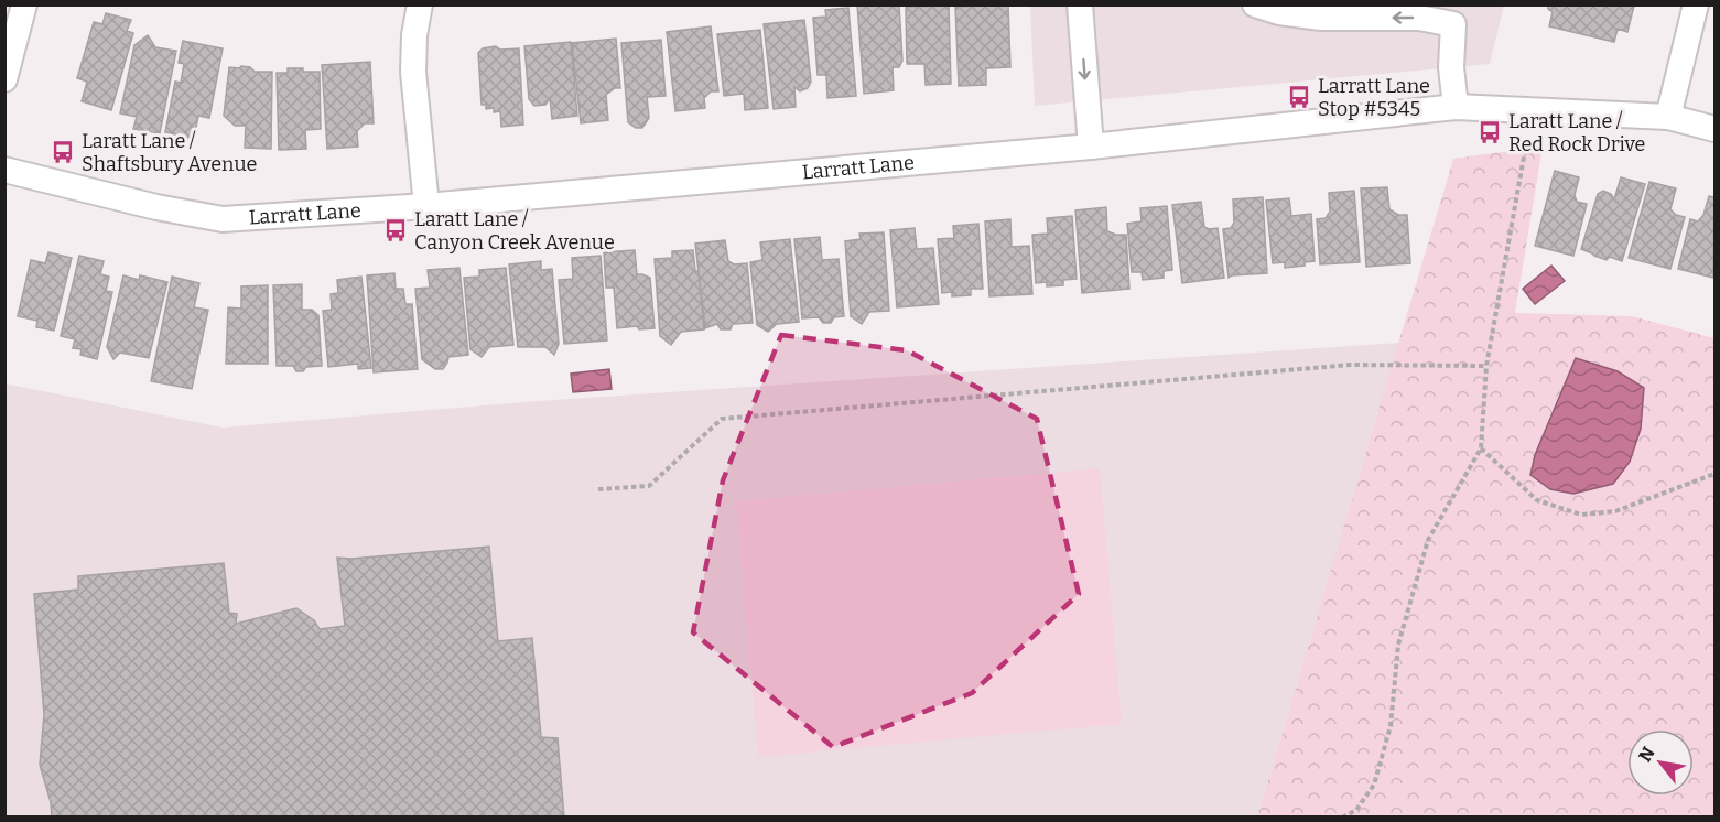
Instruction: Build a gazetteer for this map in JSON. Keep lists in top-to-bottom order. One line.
{"streets":{"street":["Larratt Lane"]},"places":{"bus stop":["Larratt Lane Stop #5345","Laratt Lane / Red Rock Drive","Laratt Lane / Shaftsbury Avenue","Laratt Lane / Canyon Creek Avenue"]},"north":"top left"}
